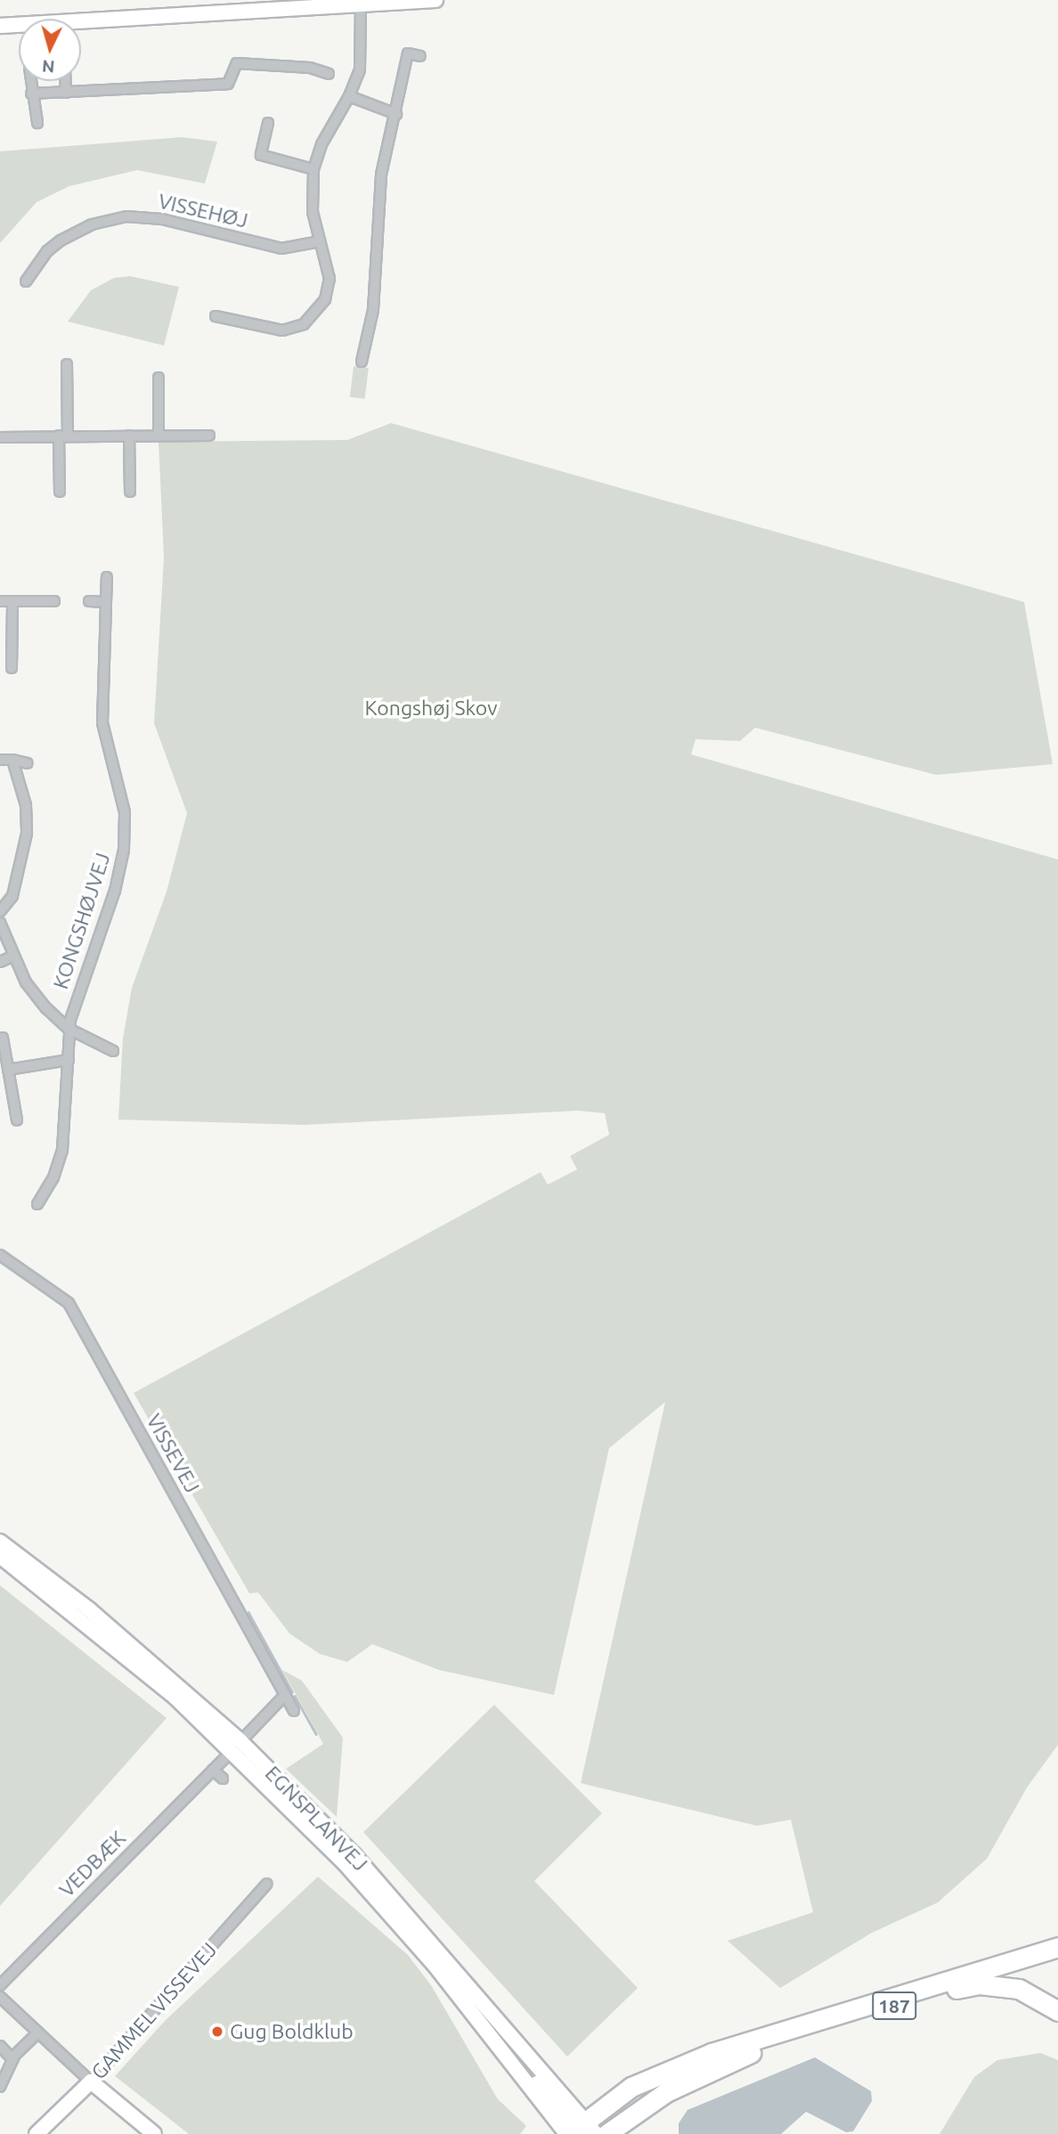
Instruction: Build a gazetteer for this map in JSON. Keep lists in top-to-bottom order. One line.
{"streets":{"highway":["187"],"main road":["EGNSPLANVEJ","GAMMEL VISSEVEJ"],"street":["VISSEHØJ","KONGSHØJVEJ","VISSEVEJ","VEDBÆK"]},"crossings":[["EGNSPLANVEJ","187"]],"parks":["Kongshøj Skov"],"places":["Gug Boldklub"],"north":"bottom"}
